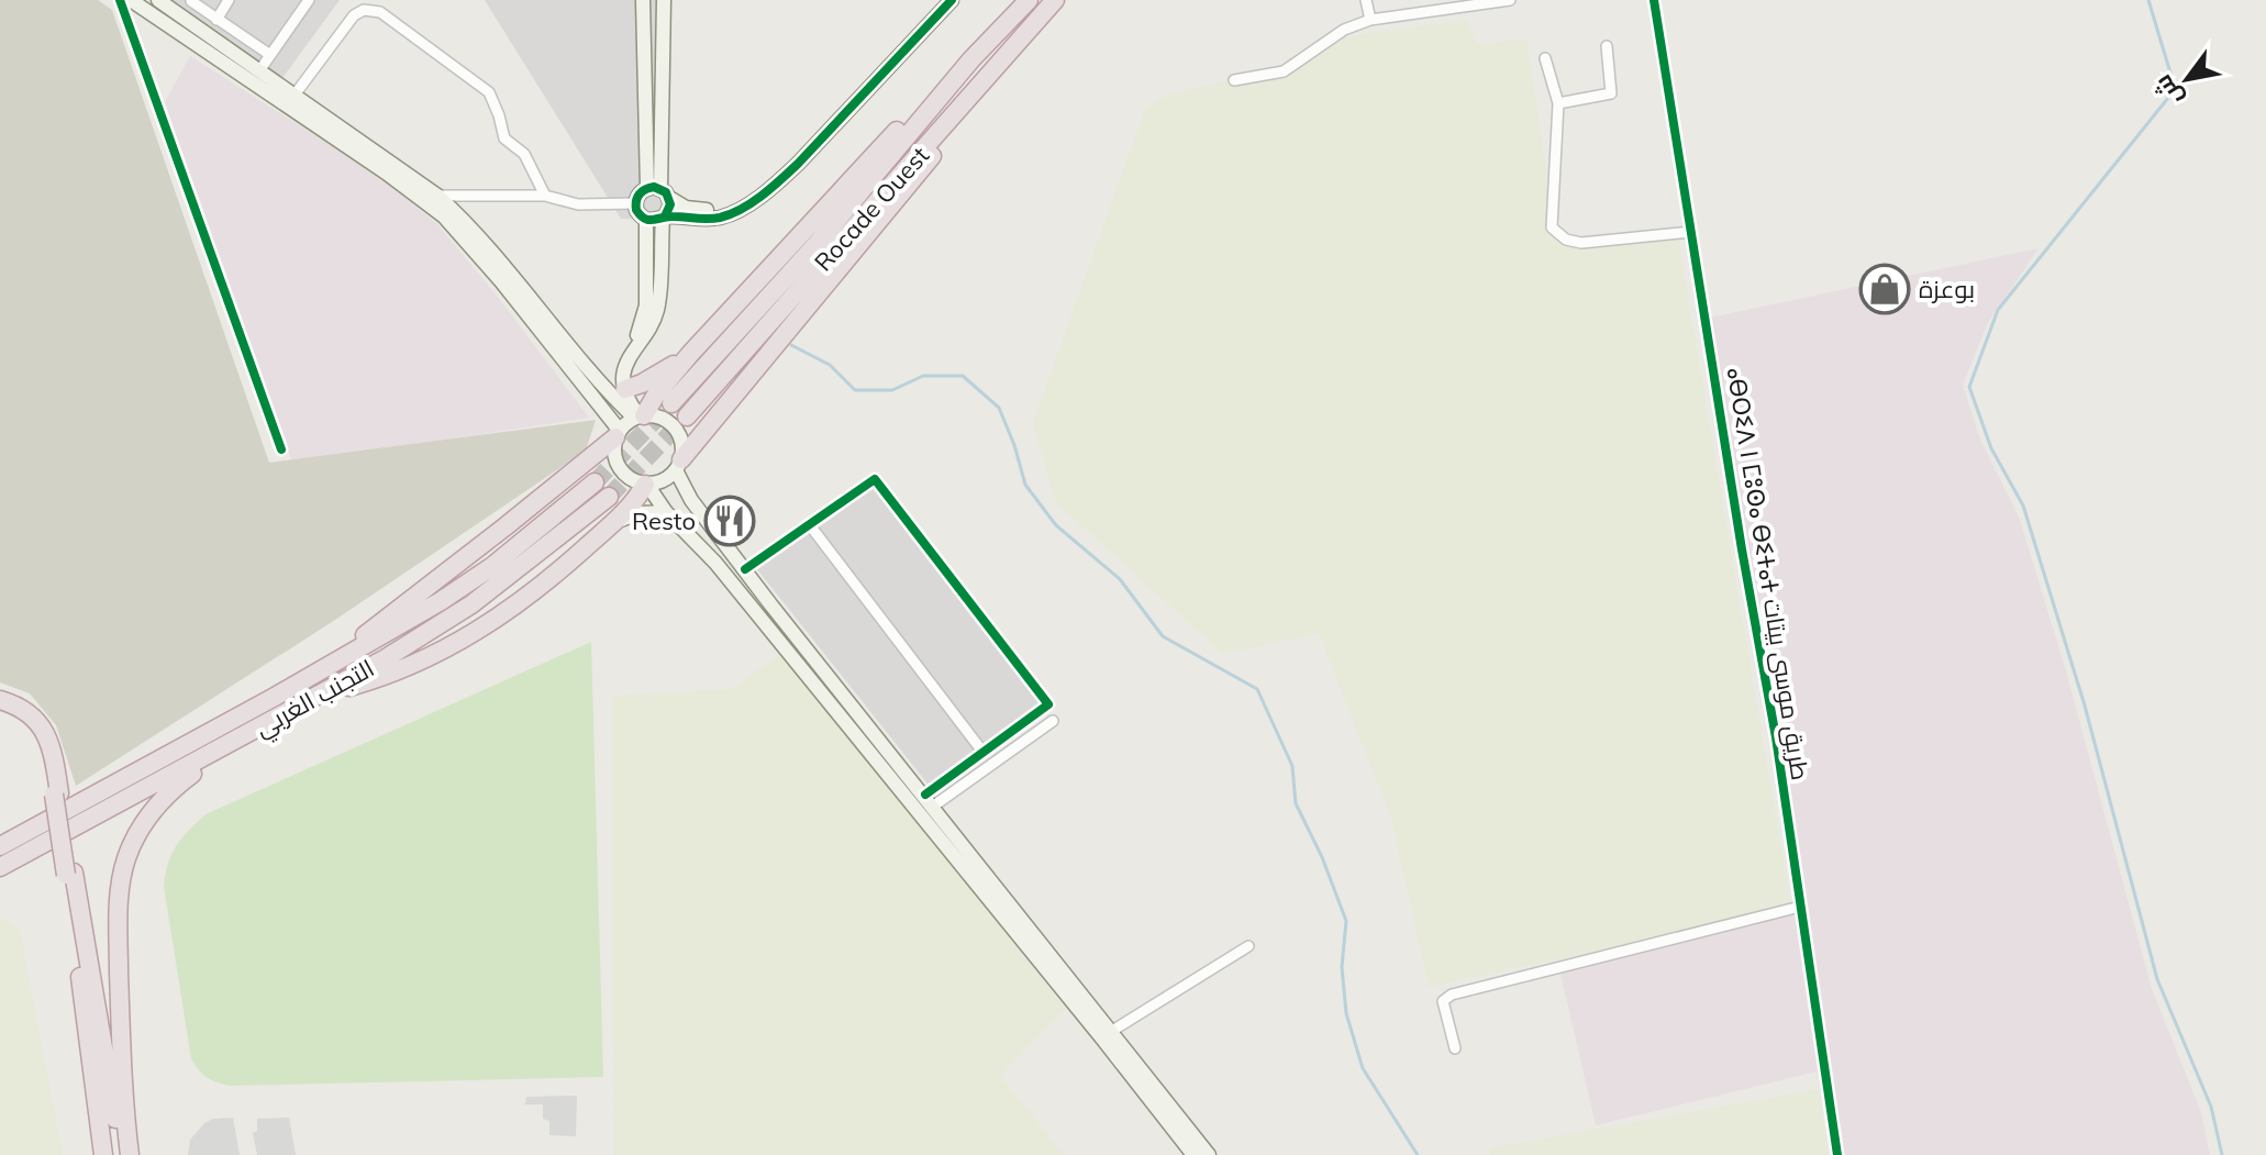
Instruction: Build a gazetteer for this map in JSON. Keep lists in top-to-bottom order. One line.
{"streets":{"highway":["Rocade Ouest","التجنب الغربي"],"street":["ⴰⴱⵔⵉⴷ ⵏ ⵎⵓⵙⴰ ⴱⵉⵜⴰⵜ طريق موسى بيتات"]},"places":{"shop":["بوعزة"],"restaurant":["Resto"]},"north":"bottom left"}
